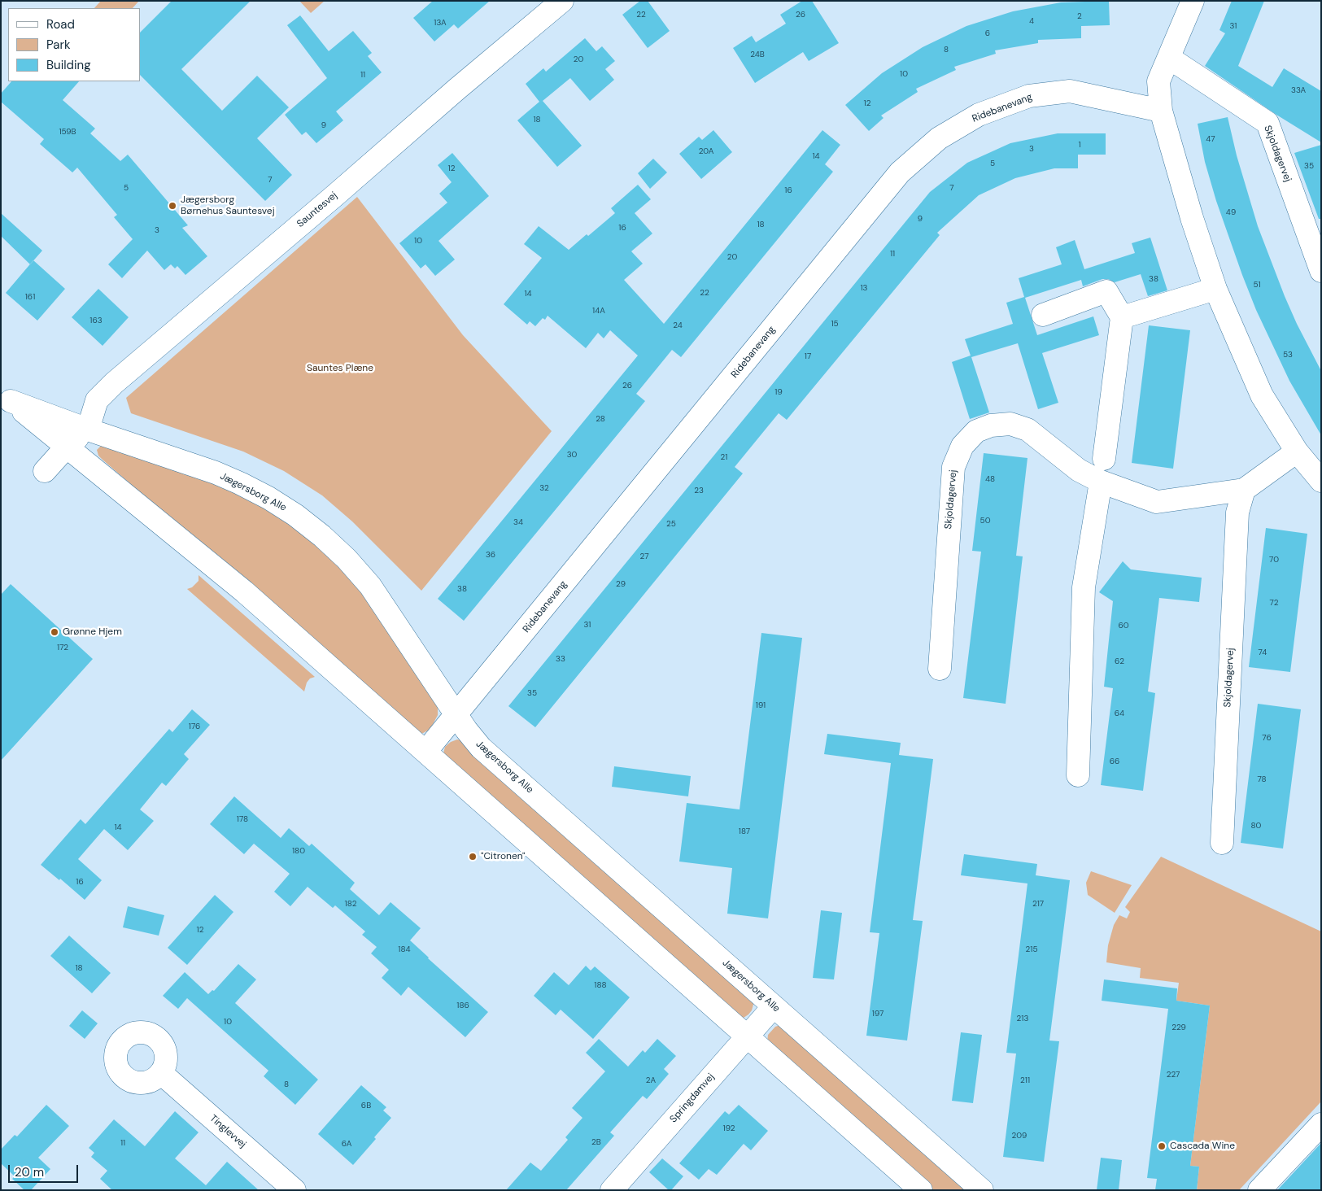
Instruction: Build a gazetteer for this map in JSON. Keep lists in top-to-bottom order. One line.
{"streets":{"street":["Ridebanevang","Skjoldagervej","Sauntesvej","Jægersborg Alle","Springdamvej","Tinglevvej"]},"crossings":[["Ridebanevang","Jægersborg Alle"],["Sauntesvej","Jægersborg Alle"],["Jægersborg Alle","Springdamvej"]],"parks":["Sauntes Plæne"],"places":["Jægersborg Børnehus Sauntesvej","Grønne Hjem","\"Citronen\"","Cascada Wine"],"house_numbers":["22","26","2","4","13A","31","6","8","24B","20","10","11","33A","12","18","9","159B","47","1","3","20A","14","5","35","12","7","5","7","16","49","9","18","16","3","10","11","20","38","51","13","22","14","161","14A","163","15","24","53","17","26","19","28","30","21","48","32","23","50","34","25","36","27","70","29","38","72","31","60","172","74","33","62","35","191","64","176","76","66","78","178","80","14","187","180","16","182","217","12","184","215","18","188","186","197","213","10","229","227","2A","211","8","6B","192","209","2B","11","6A"],"legend":["Road","Park","Building"],"scale_bar":"20 m"}
